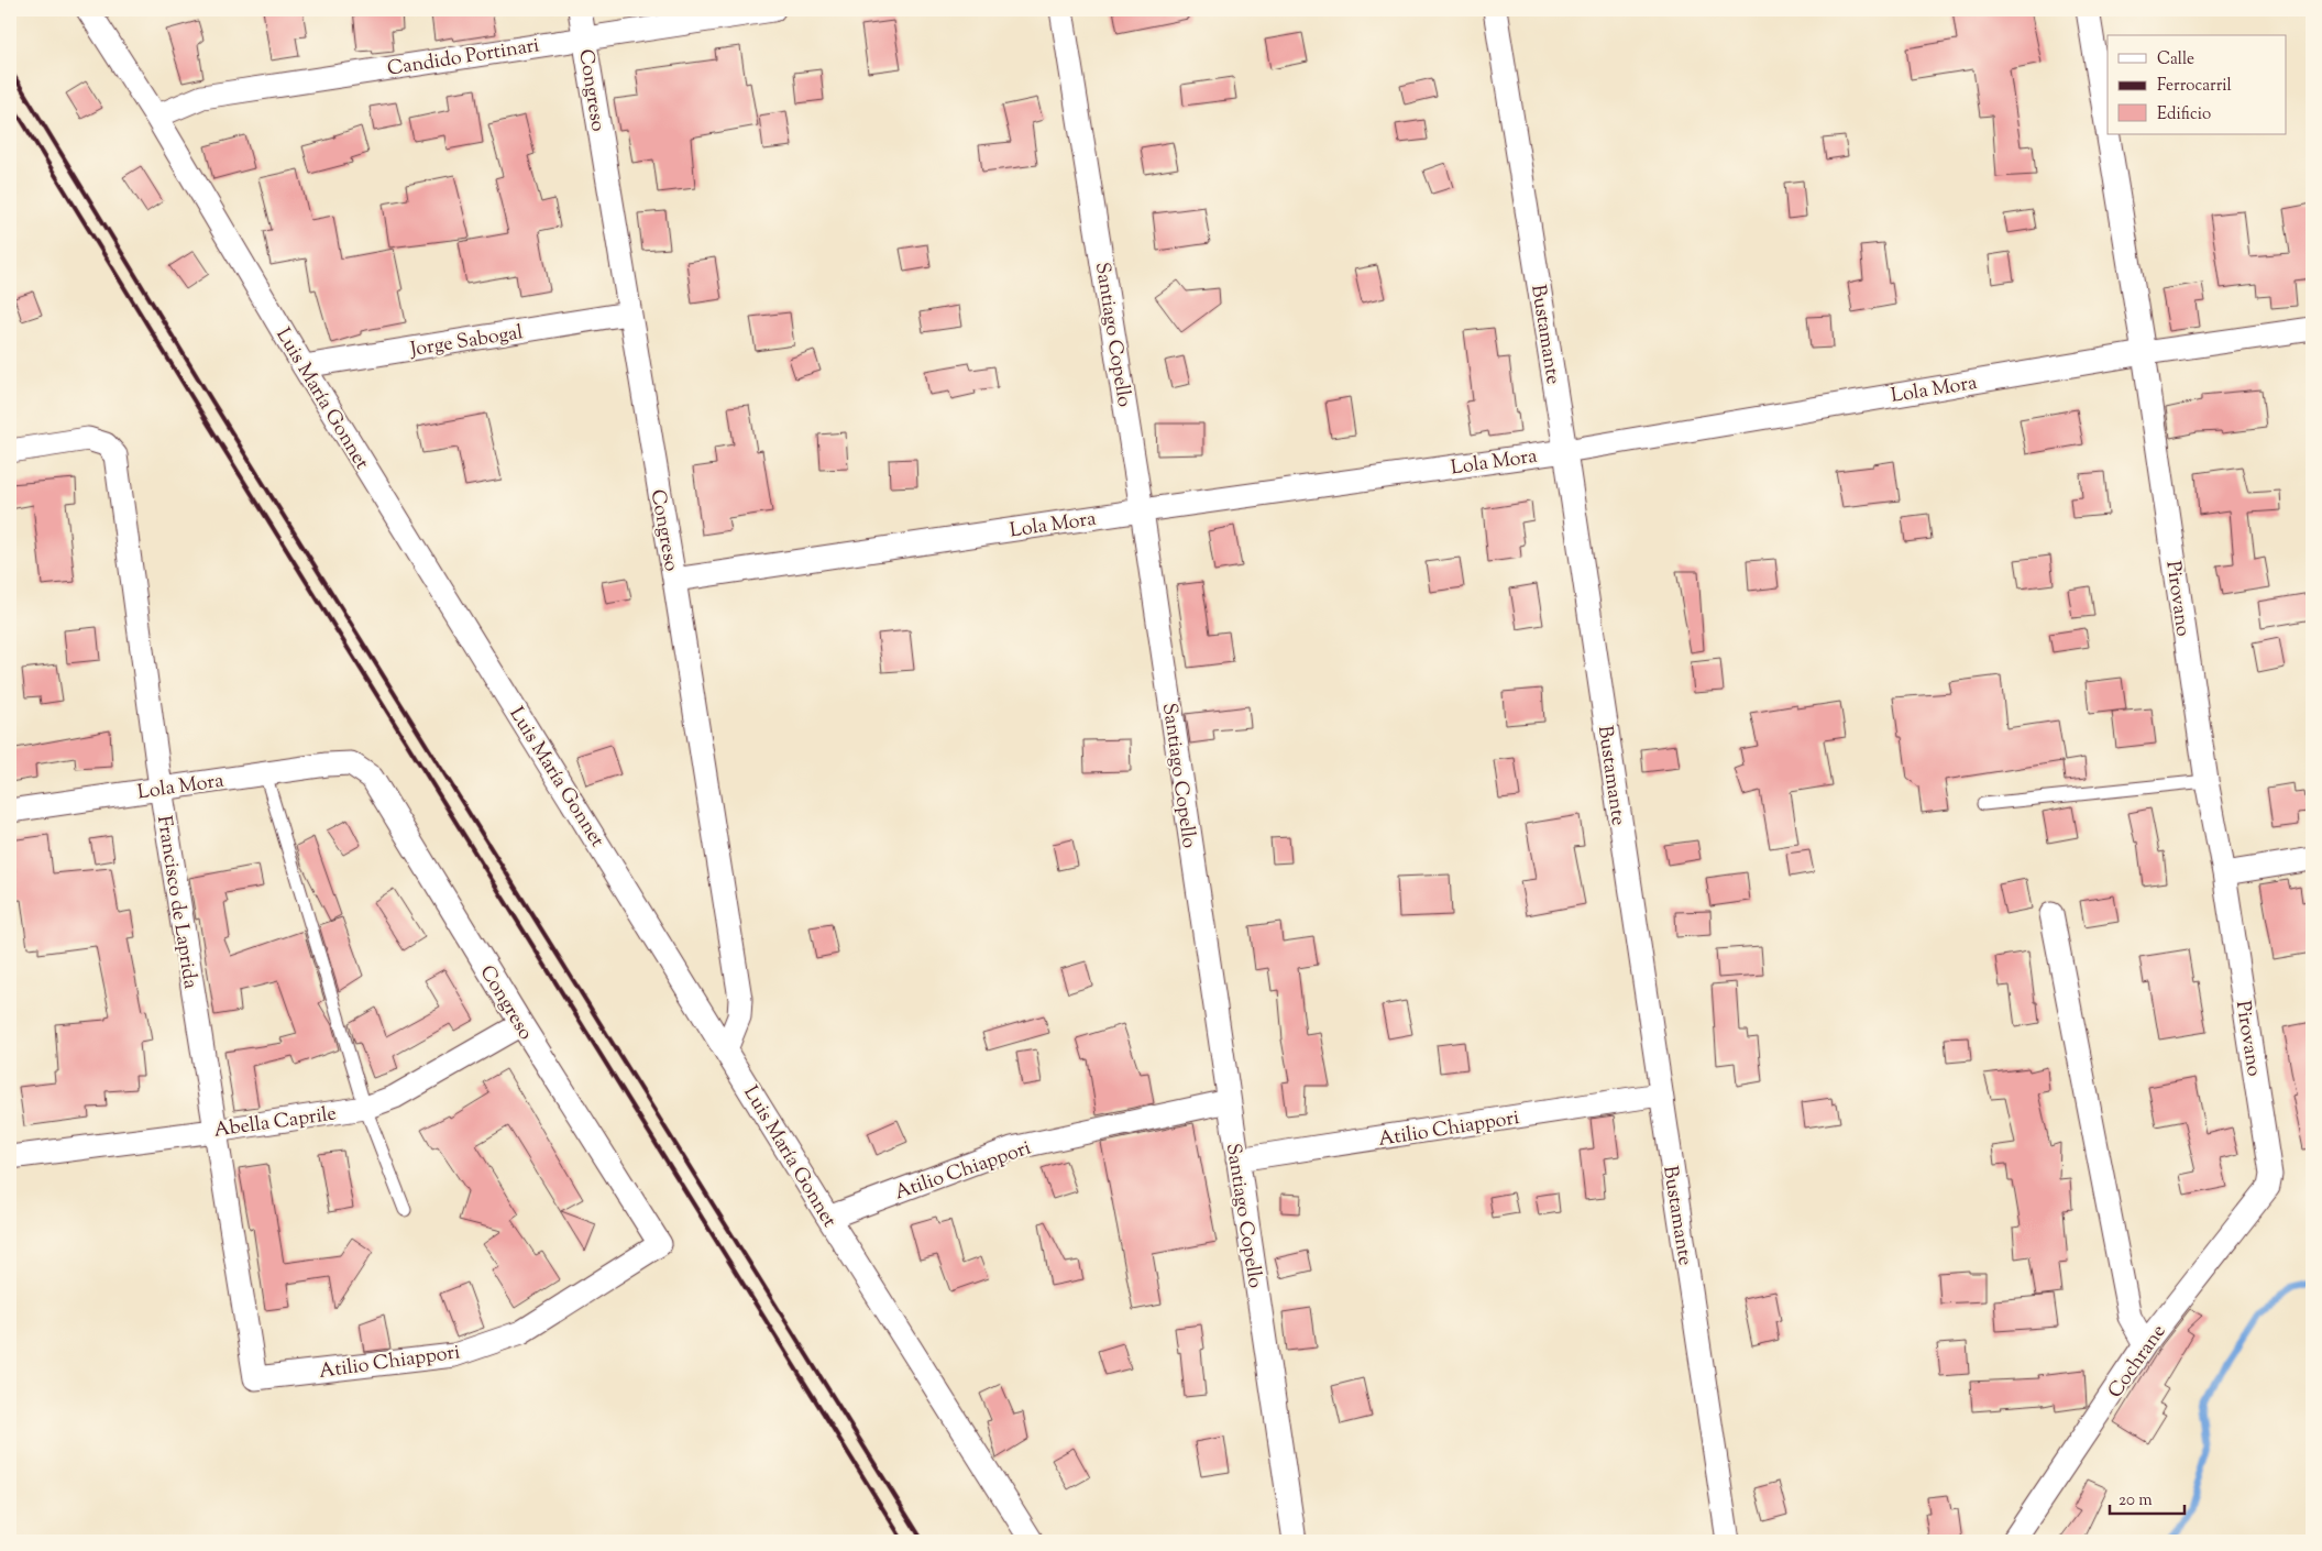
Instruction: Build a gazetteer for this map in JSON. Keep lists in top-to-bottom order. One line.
{"streets":{"street":["Candido Portinari","Congreso","Santiago Copello","Bustamante","Jorge Sabogal","Lola Mora","Luis María Gonnet","Pirovano","Francisco de Laprida","Abella Caprile","Atilio Chiappori","Cochrane"]},"crossings":[["Candido Portinari","Congreso"],["Candido Portinari","Luis María Gonnet"],["Congreso","Jorge Sabogal"],["Congreso","Lola Mora"],["Congreso","Luis María Gonnet"],["Congreso","Abella Caprile"],["Congreso","Atilio Chiappori"],["Santiago Copello","Lola Mora"],["Santiago Copello","Atilio Chiappori"],["Bustamante","Lola Mora"],["Bustamante","Atilio Chiappori"],["Jorge Sabogal","Luis María Gonnet"],["Lola Mora","Pirovano"],["Lola Mora","Francisco de Laprida"],["Luis María Gonnet","Atilio Chiappori"],["Pirovano","Cochrane"],["Francisco de Laprida","Abella Caprile"],["Francisco de Laprida","Atilio Chiappori"]],"legend":["Calle","Ferrocarril","Edificio"],"scale_bar":"20 m"}
